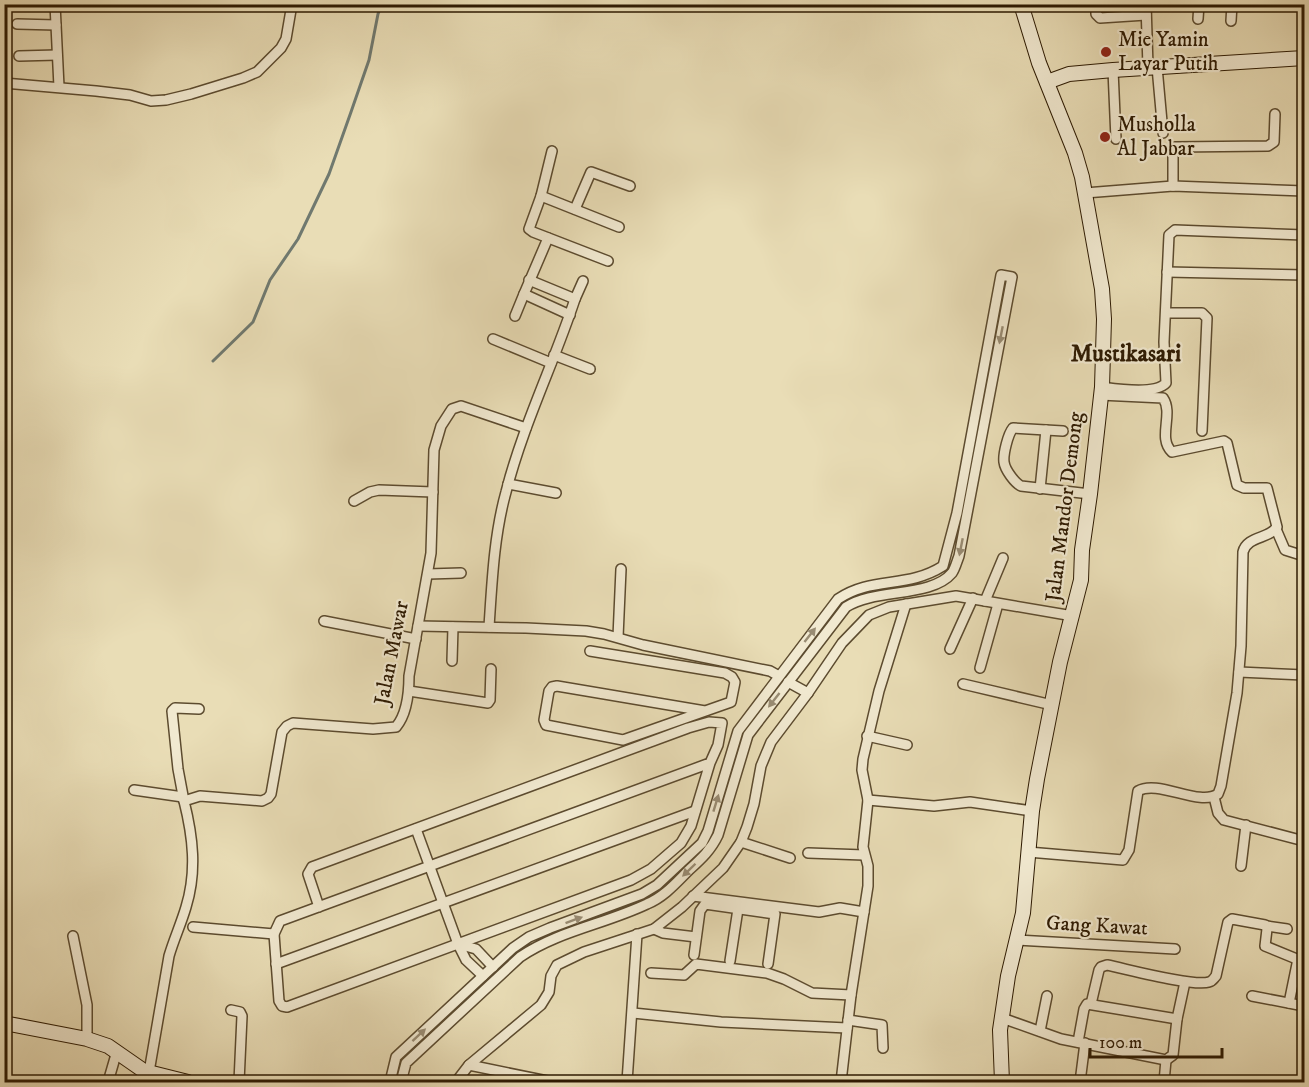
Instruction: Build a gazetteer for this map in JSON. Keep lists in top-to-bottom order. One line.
{"streets":{"main road":["Jalan Mandor Demong"],"street":["Jalan Mawar","Gang Kawat"]},"crossings":[["Jalan Mandor Demong","Gang Kawat"]],"districts":["Mustikasari"],"places":["Mie Yamin Layar Putih","Musholla Al Jabbar"],"scale_bar":"100 m"}
